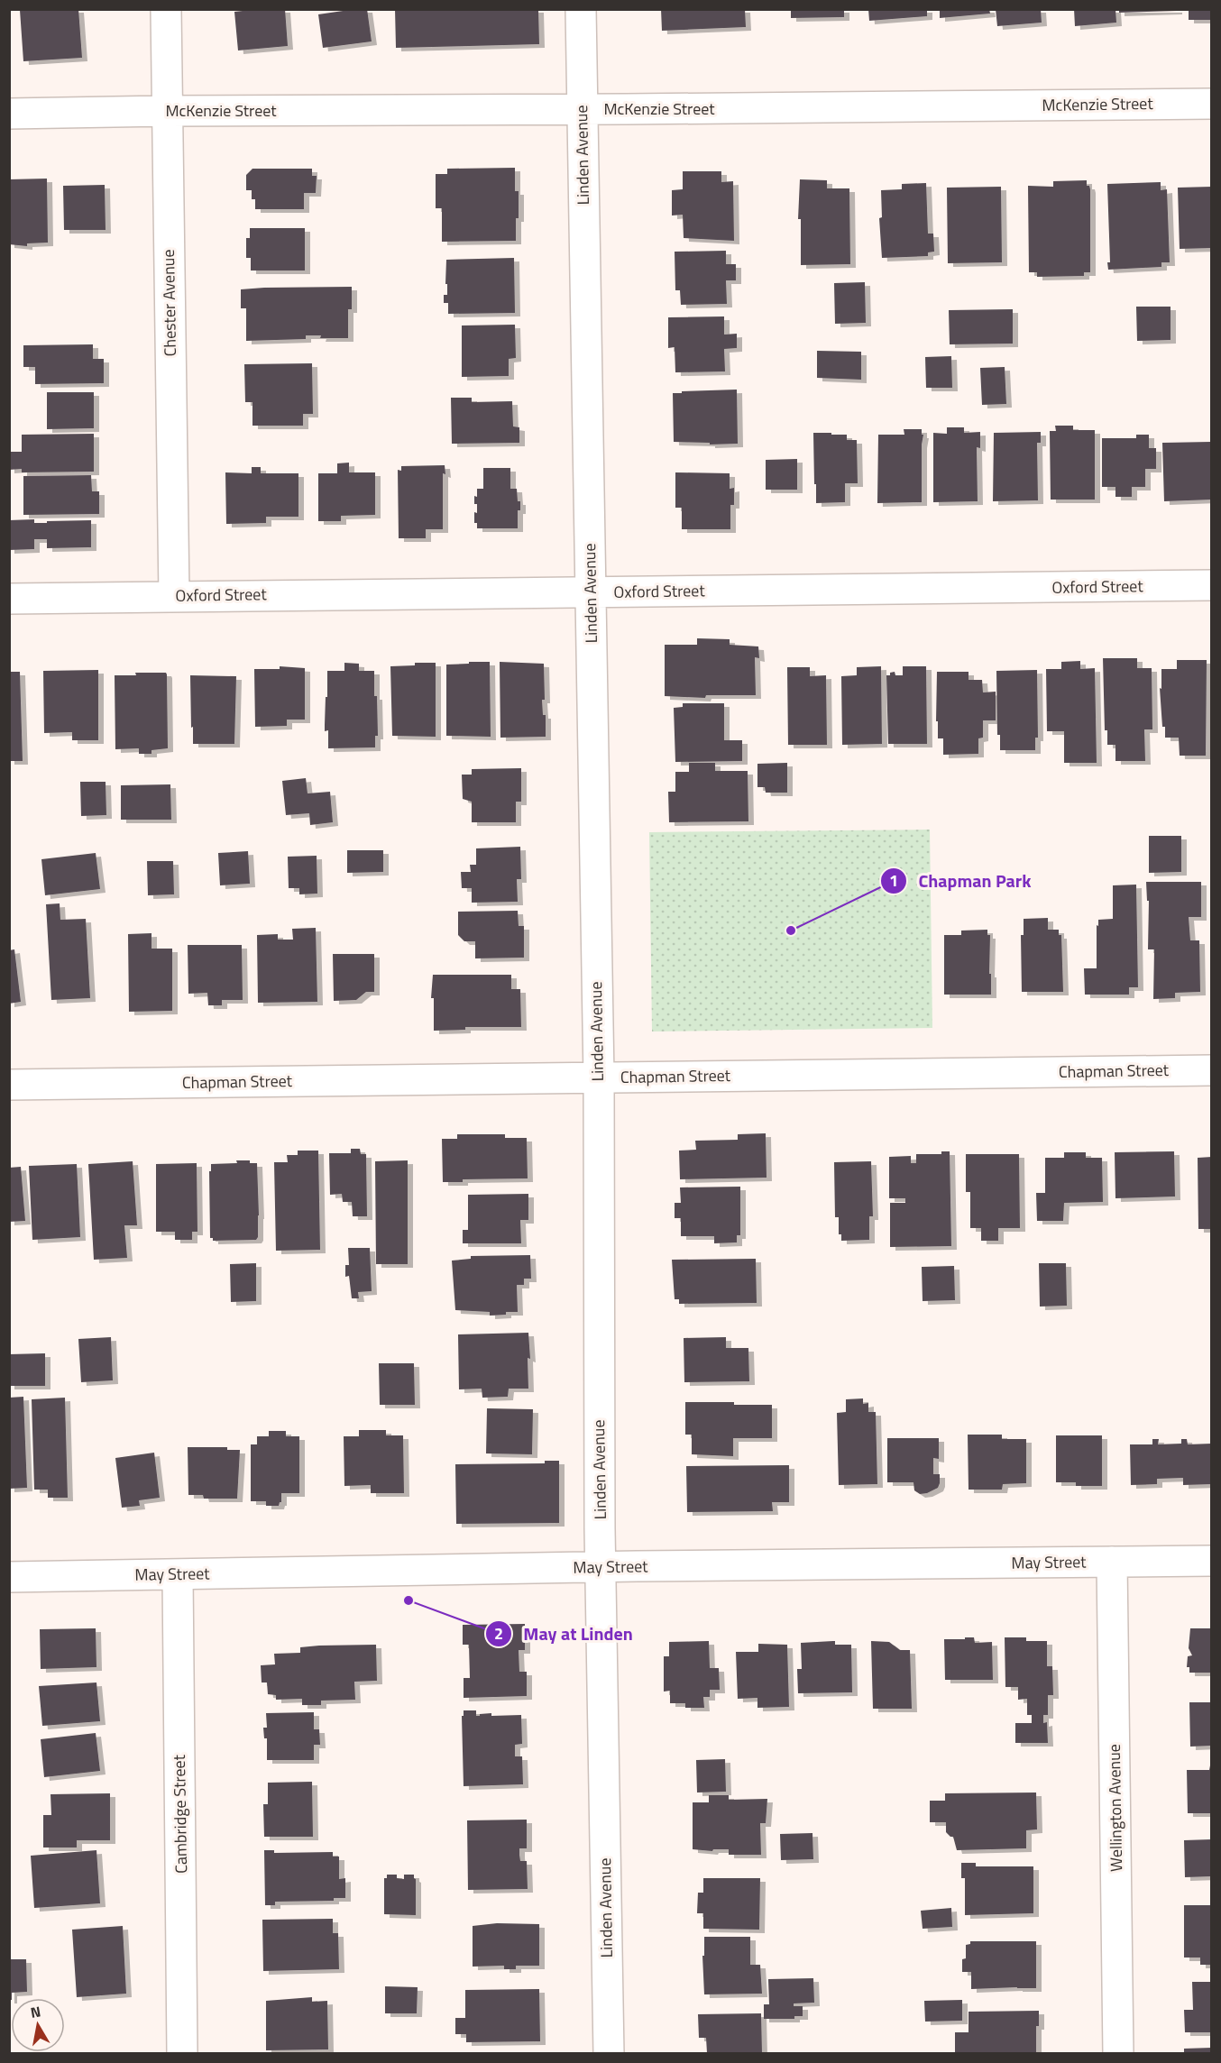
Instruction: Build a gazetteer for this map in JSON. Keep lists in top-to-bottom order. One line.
{"streets":{"street":["McKenzie Street","Linden Avenue","Chester Avenue","Oxford Street","Chapman Street","May Street","Wellington Avenue","Cambridge Street"]},"crossings":[["McKenzie Street","Linden Avenue"],["McKenzie Street","Chester Avenue"],["Linden Avenue","Oxford Street"],["Linden Avenue","Chapman Street"],["Linden Avenue","May Street"],["Chester Avenue","Oxford Street"],["May Street","Wellington Avenue"],["May Street","Cambridge Street"]],"places":["Chapman Park","May at Linden"],"north":"top"}
